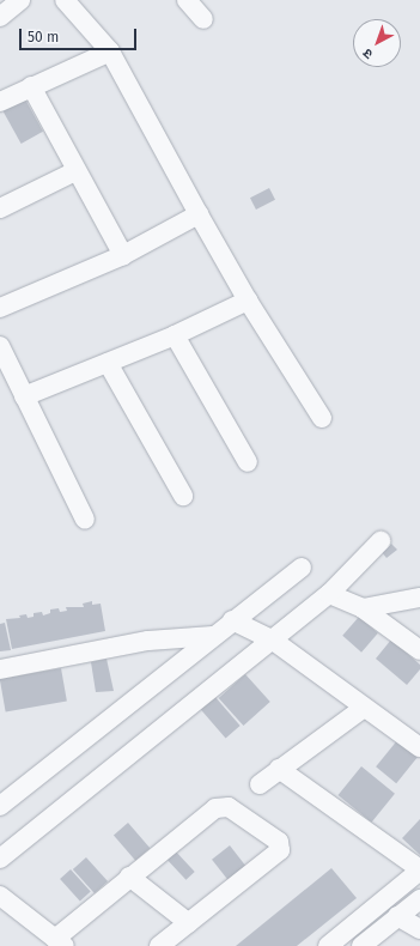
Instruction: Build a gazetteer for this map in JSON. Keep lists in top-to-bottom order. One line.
{"scale_bar":"50 m","north":"bottom left"}
